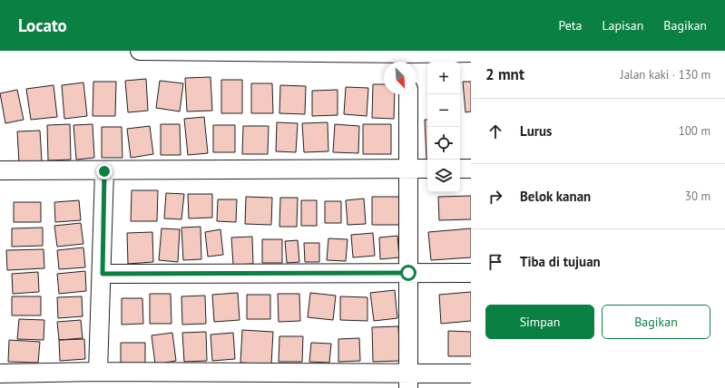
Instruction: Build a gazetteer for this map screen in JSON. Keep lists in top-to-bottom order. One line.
{"north":"bottom right","page":{"header":"Locato","nav":["Peta","Lapisan","Bagikan"],"heading":["2 mnt","Jalan kaki · 130 m"],"map_buttons":["+","−"],"list":[["Lurus","100 m"],["Belok kanan","30 m"],"Tiba di tujuan"],"buttons":["Simpan","Bagikan"]}}
